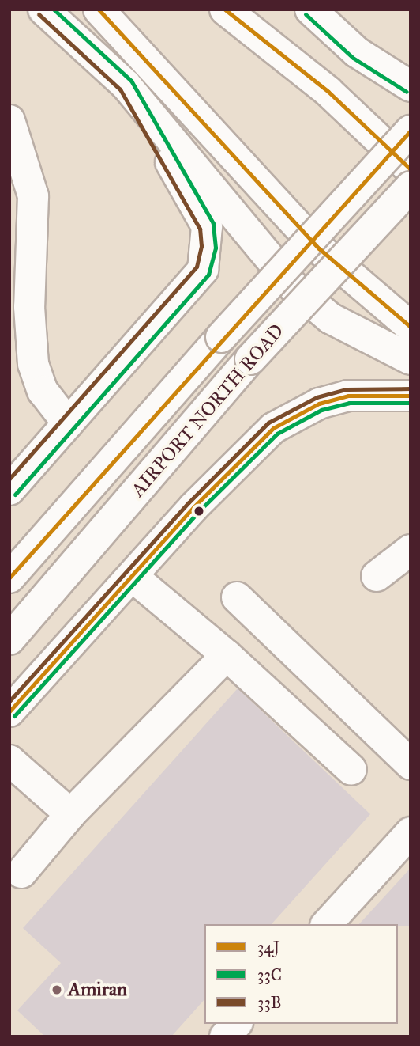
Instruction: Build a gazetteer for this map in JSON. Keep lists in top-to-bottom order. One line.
{"streets":{"main road":["AIRPORT NORTH ROAD"]},"places":["Amiran"],"lines":["transit line 34J","transit line 33C","transit line 33B"],"legend":["34J","33C","33B"]}
